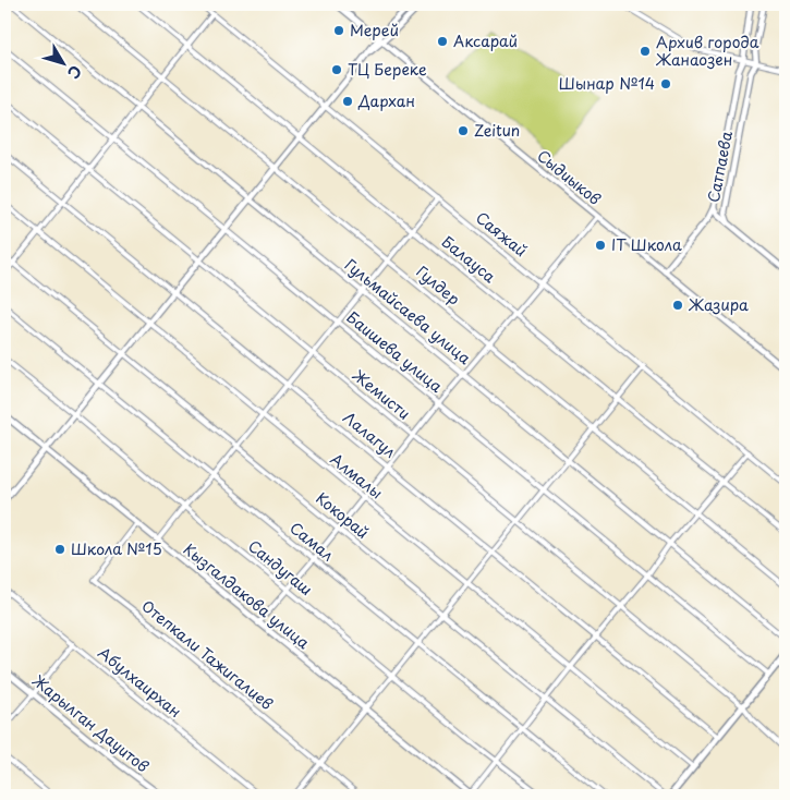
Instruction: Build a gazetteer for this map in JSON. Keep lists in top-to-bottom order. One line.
{"streets":{"street":["Сатпаева","Сыдиыков","Саяжай","Балауса","Гулдер","Гульмайсаева улица","Баишева улица","Жемисти","Лалагул","Алмалы","Кокорай","Самал","Сандугаш","Кызгалдакова улица","Отепкали Тажигалиев","Абулхаирхан","Жарылган Дауитов"]},"crossings":[["Кызгалдакова улица","Отепкали Тажигалиев"]],"places":["Мерей","Аксарай","Архив города Жанаозен","ТЦ Береке","Шынар №14","Дархан","Zeitun","IT Школа","Жазира","Школа №15"],"north":"bottom right"}
